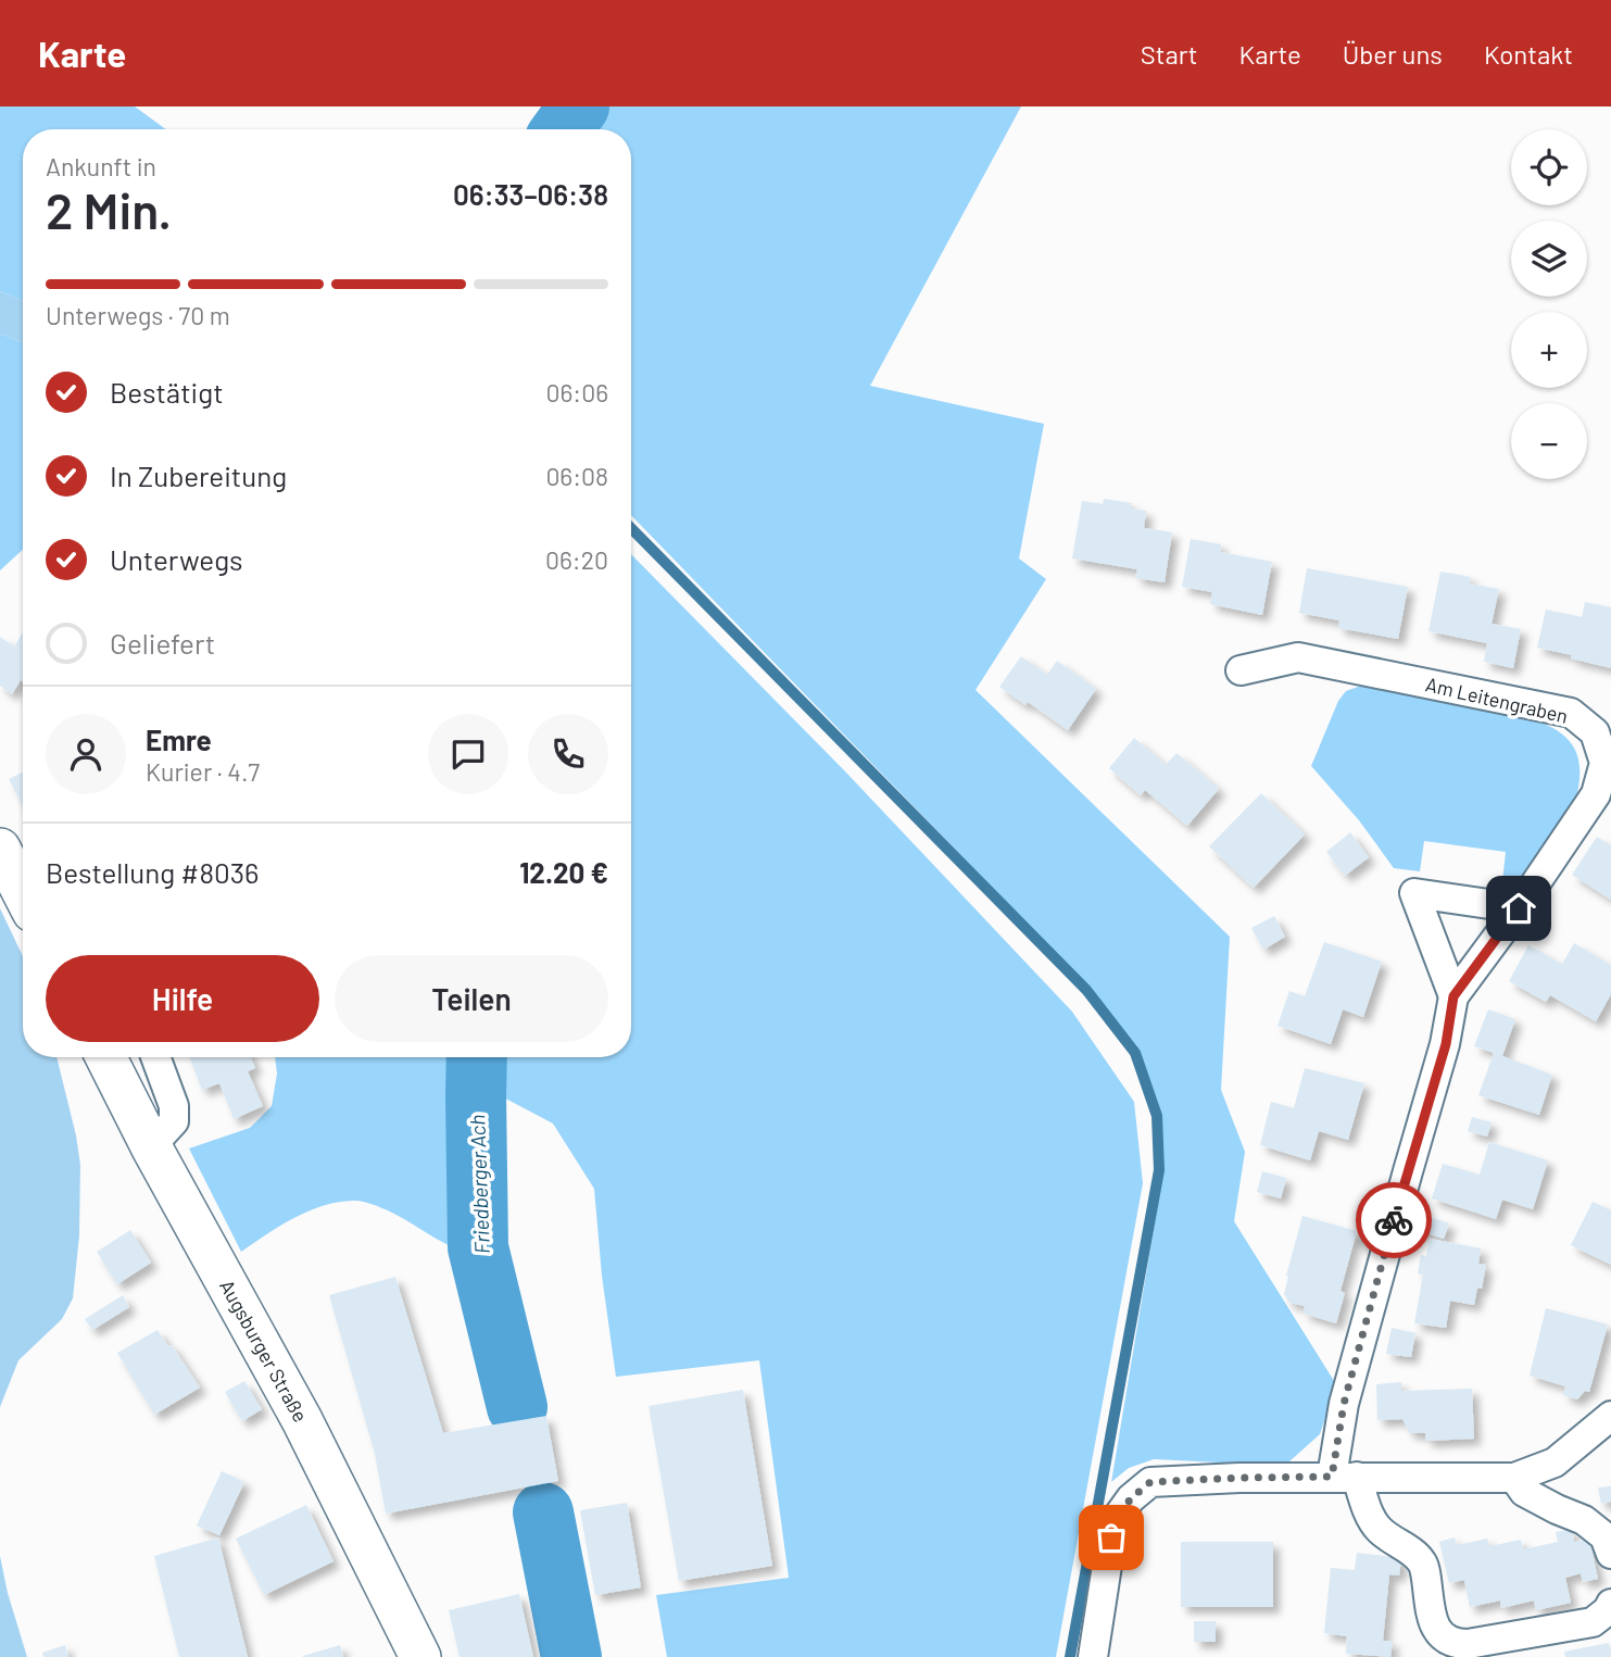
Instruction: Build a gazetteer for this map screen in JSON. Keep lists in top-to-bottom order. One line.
{"streets":{"main road":["Augsburger Straße"],"street":["Am Leitengraben"]},"water":["Friedberger Ach"],"page":{"header":"Karte","nav":["Start","Karte","Über uns","Kontakt"],"map_buttons":["+","−"],"heading":["2 Min.","Ankunft in","06:33–06:38"],"panel":["Emre","Kurier · 4.7","Bestellung #8036","12.20 €"],"bar":"Unterwegs · 70 m","list":[["Bestätigt","06:06"],["In Zubereitung","06:08"],["Unterwegs","06:20"],"Geliefert"],"buttons":["Hilfe","Teilen"]}}
